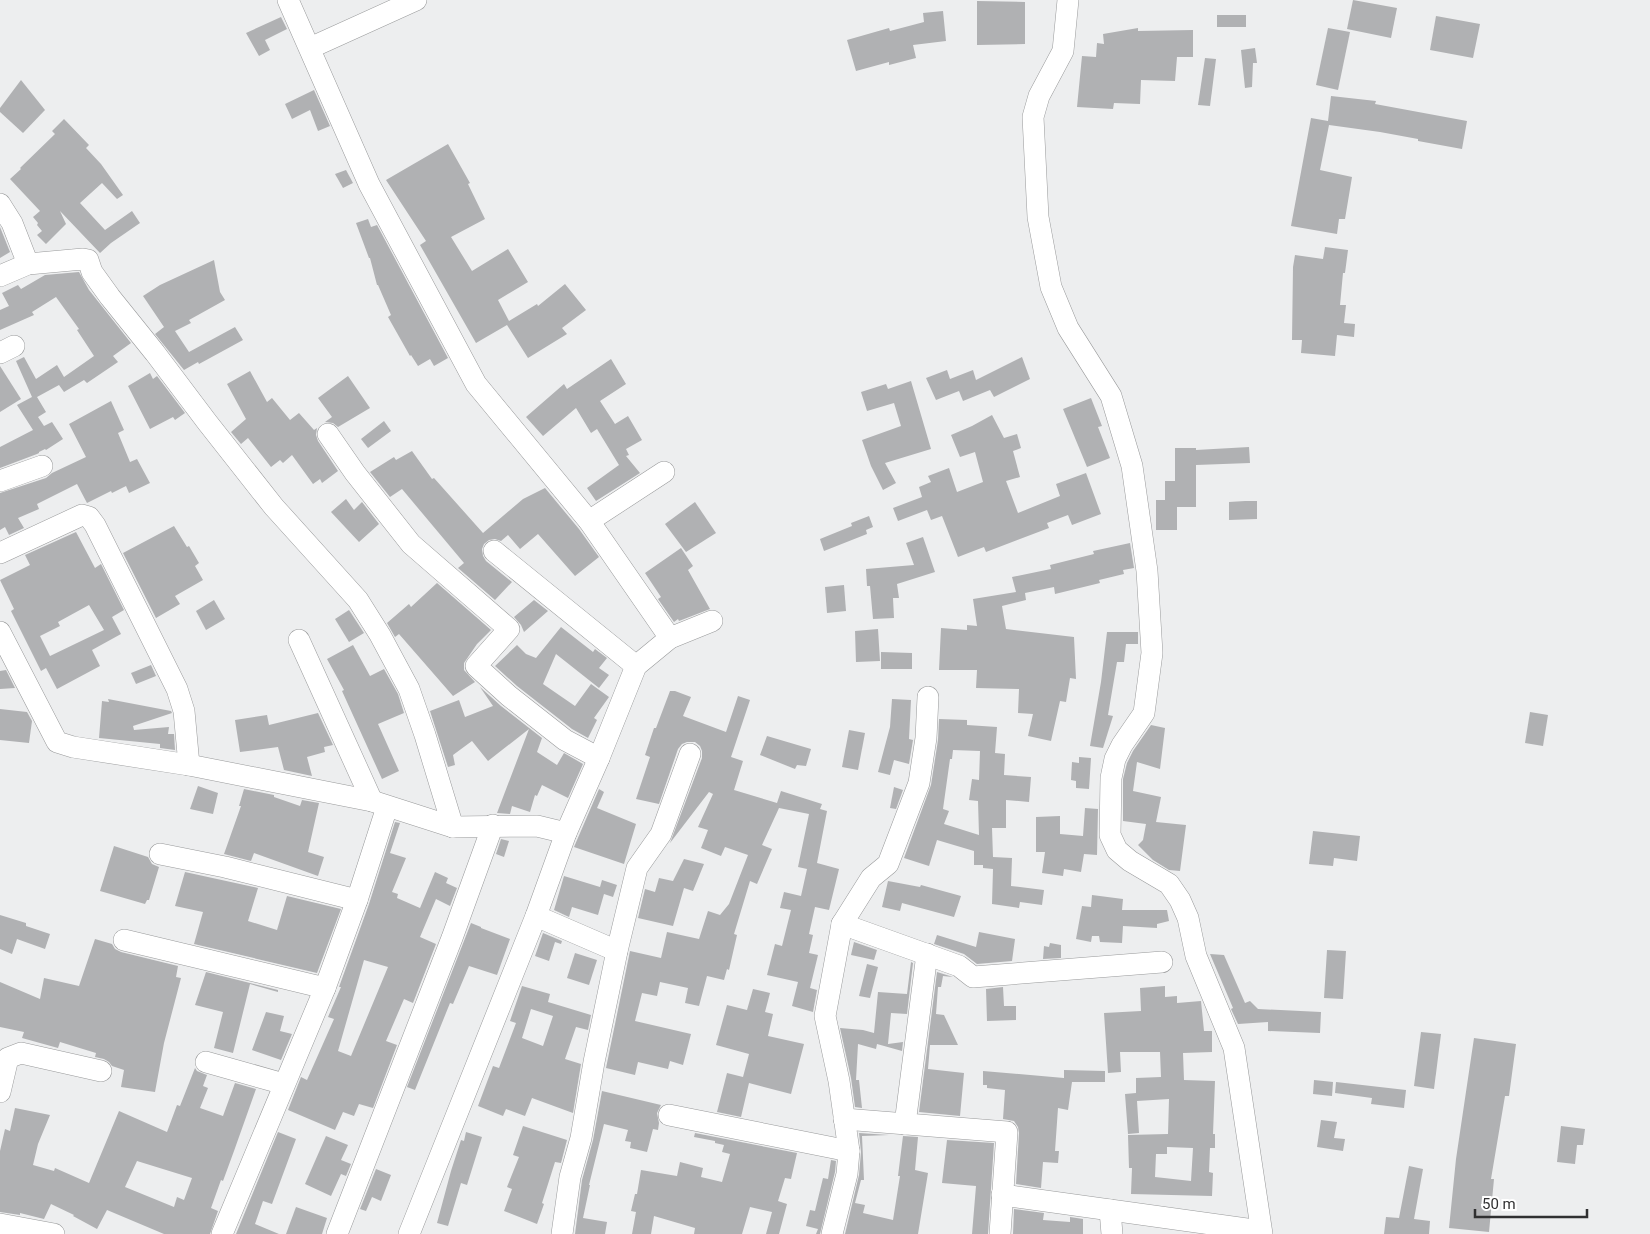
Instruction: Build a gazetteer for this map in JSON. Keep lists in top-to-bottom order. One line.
{"scale_bar":"50 m"}
